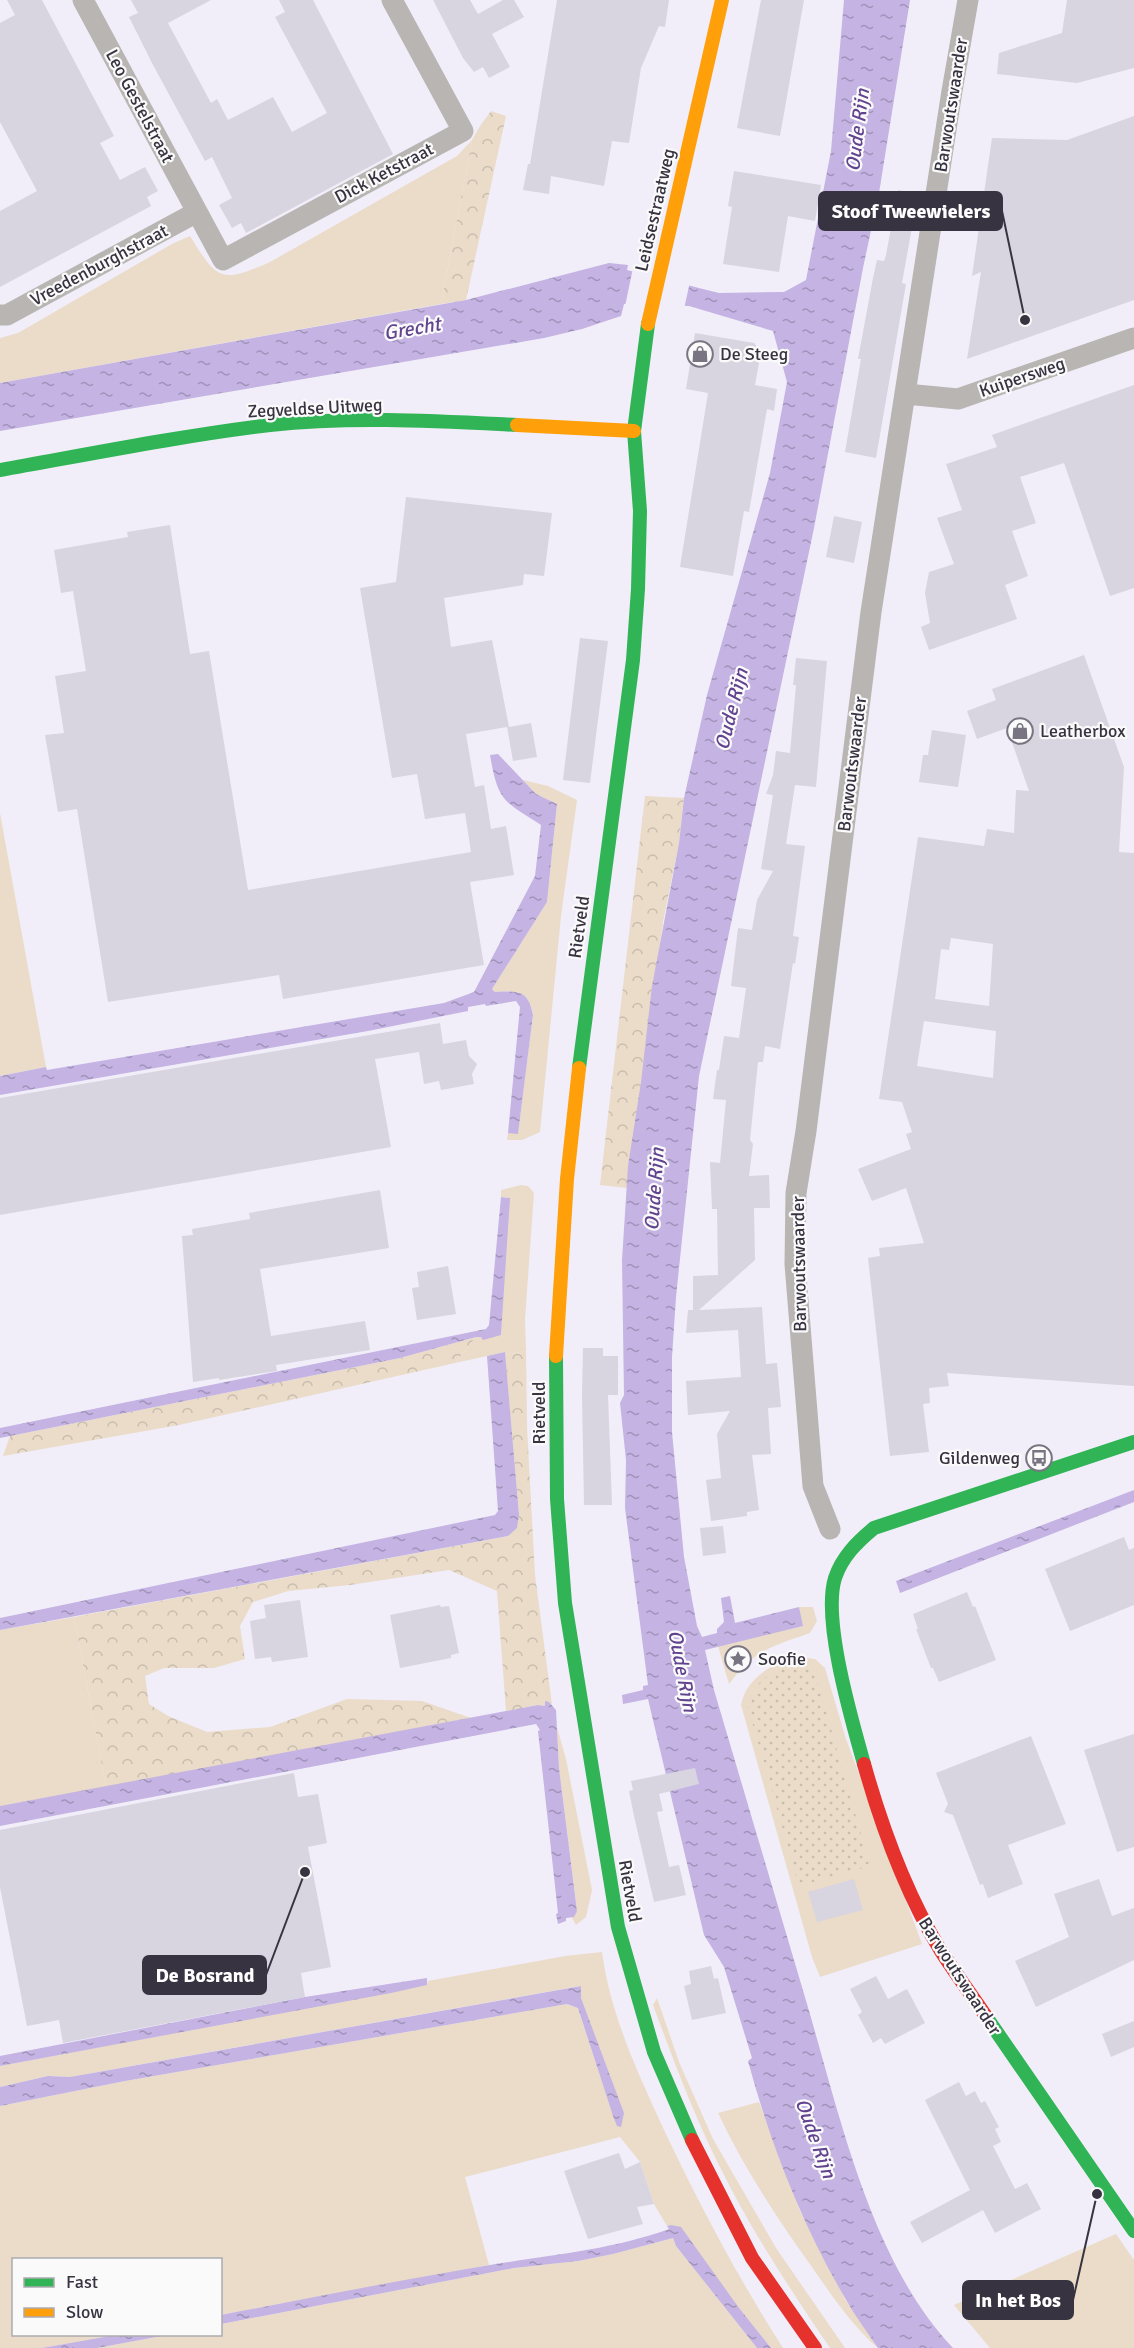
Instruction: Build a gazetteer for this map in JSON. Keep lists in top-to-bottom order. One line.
{"streets":{"main road":["Barwoutswaarder","Leidsestraatweg","Zegveldse Uitweg","Rietveld"],"street":["Leo Gestelstraat","Dick Ketstraat","Vreedenburghstraat","Kuipersweg"]},"crossings":[["Barwoutswaarder","Kuipersweg"],["Leo Gestelstraat","Dick Ketstraat"],["Leo Gestelstraat","Vreedenburghstraat"],["Dick Ketstraat","Vreedenburghstraat"],["Leidsestraatweg","Zegveldse Uitweg"],["Leidsestraatweg","Rietveld"],["Zegveldse Uitweg","Rietveld"]],"water":["Oude Rijn","Grecht"],"places":{"other":["Stoof Tweewielers","De Bosrand","In het Bos"],"shop":["De Steeg","Leatherbox"],"bus stop":["Gildenweg"],"place":["Soofie"]},"legend":["Fast","Slow"]}
